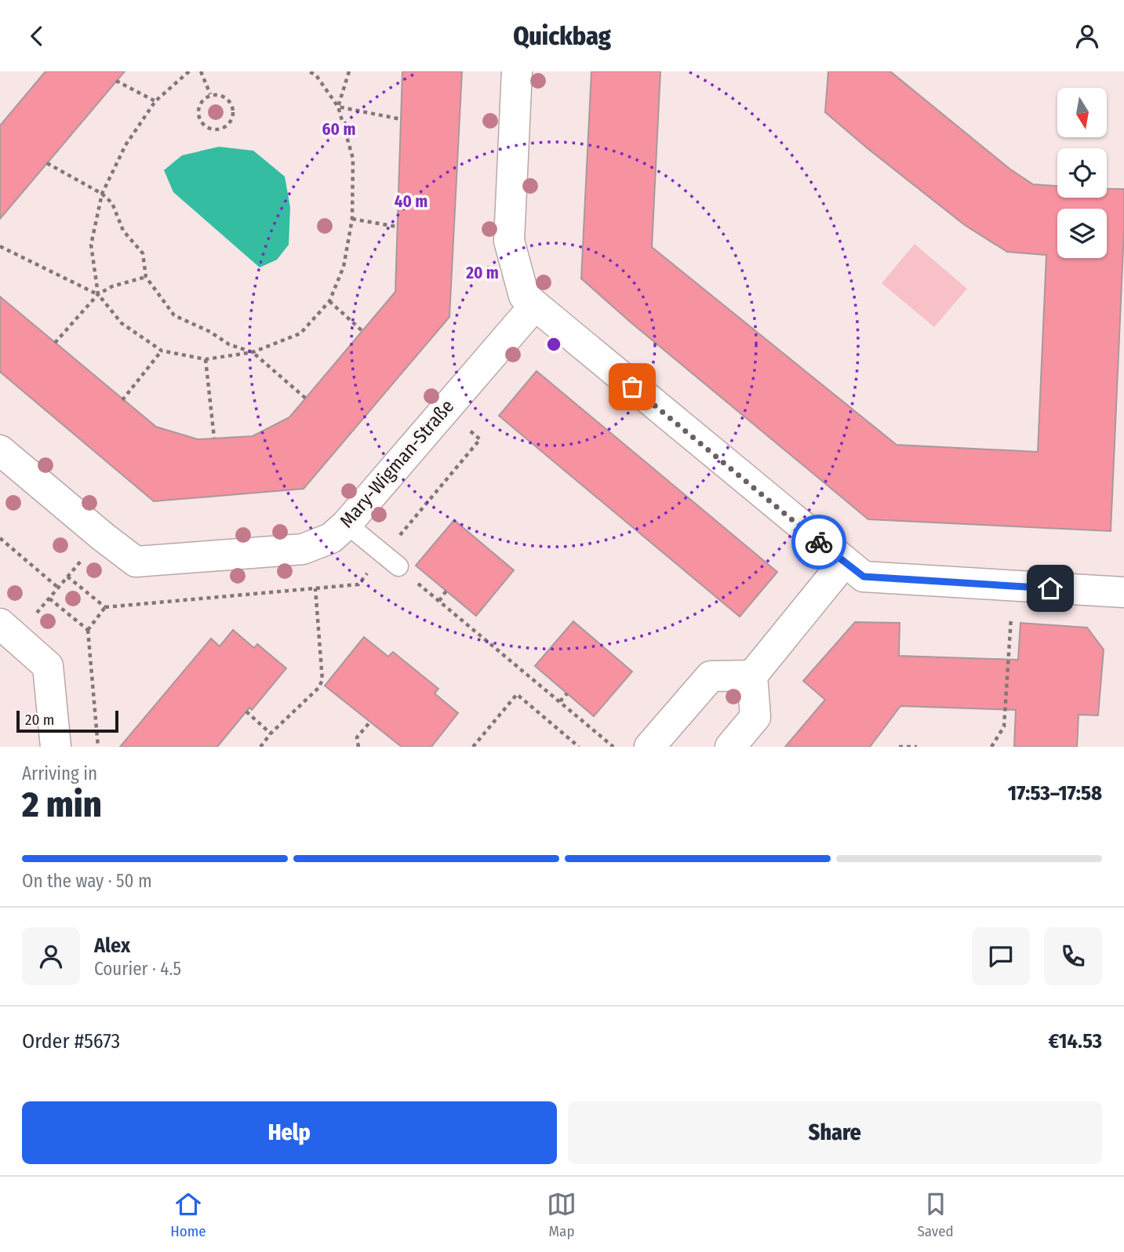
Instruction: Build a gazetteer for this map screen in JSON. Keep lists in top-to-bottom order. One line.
{"streets":{"street":["Mary-Wigman-Straße"]},"scale_bar":"20 m","north":"bottom","page":{"header":"Quickbag","scale":"20 m","heading":["2 min","Arriving in","17:53–17:58"],"panel":["Alex","Courier · 4.5","Order #5673","€14.53"],"bar":"On the way · 50 m","buttons":["Help","Share"],"tabs":["Home","Map","Saved"]},"rings":["60 m","40 m","20 m"]}
